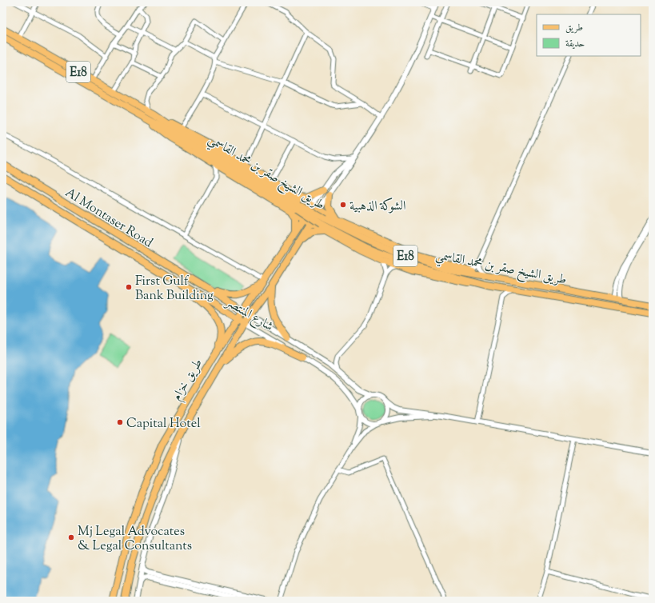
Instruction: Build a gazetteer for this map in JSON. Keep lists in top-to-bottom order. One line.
{"streets":{"main road":["E18","طريق الشيخ صقر بن محمد القاسمي","Al Montaser Road","شارع المنتصر","طريق خزام"]},"crossings":[["Al Montaser Road","شارع المنتصر"],["شارع المنتصر","طريق خزام"]],"places":["الشوكة الذهبية","First Gulf Bank Building","Capital Hotel","Mj Legal Advocates & Legal Consultants"],"legend":["طريق","حديقة"]}
